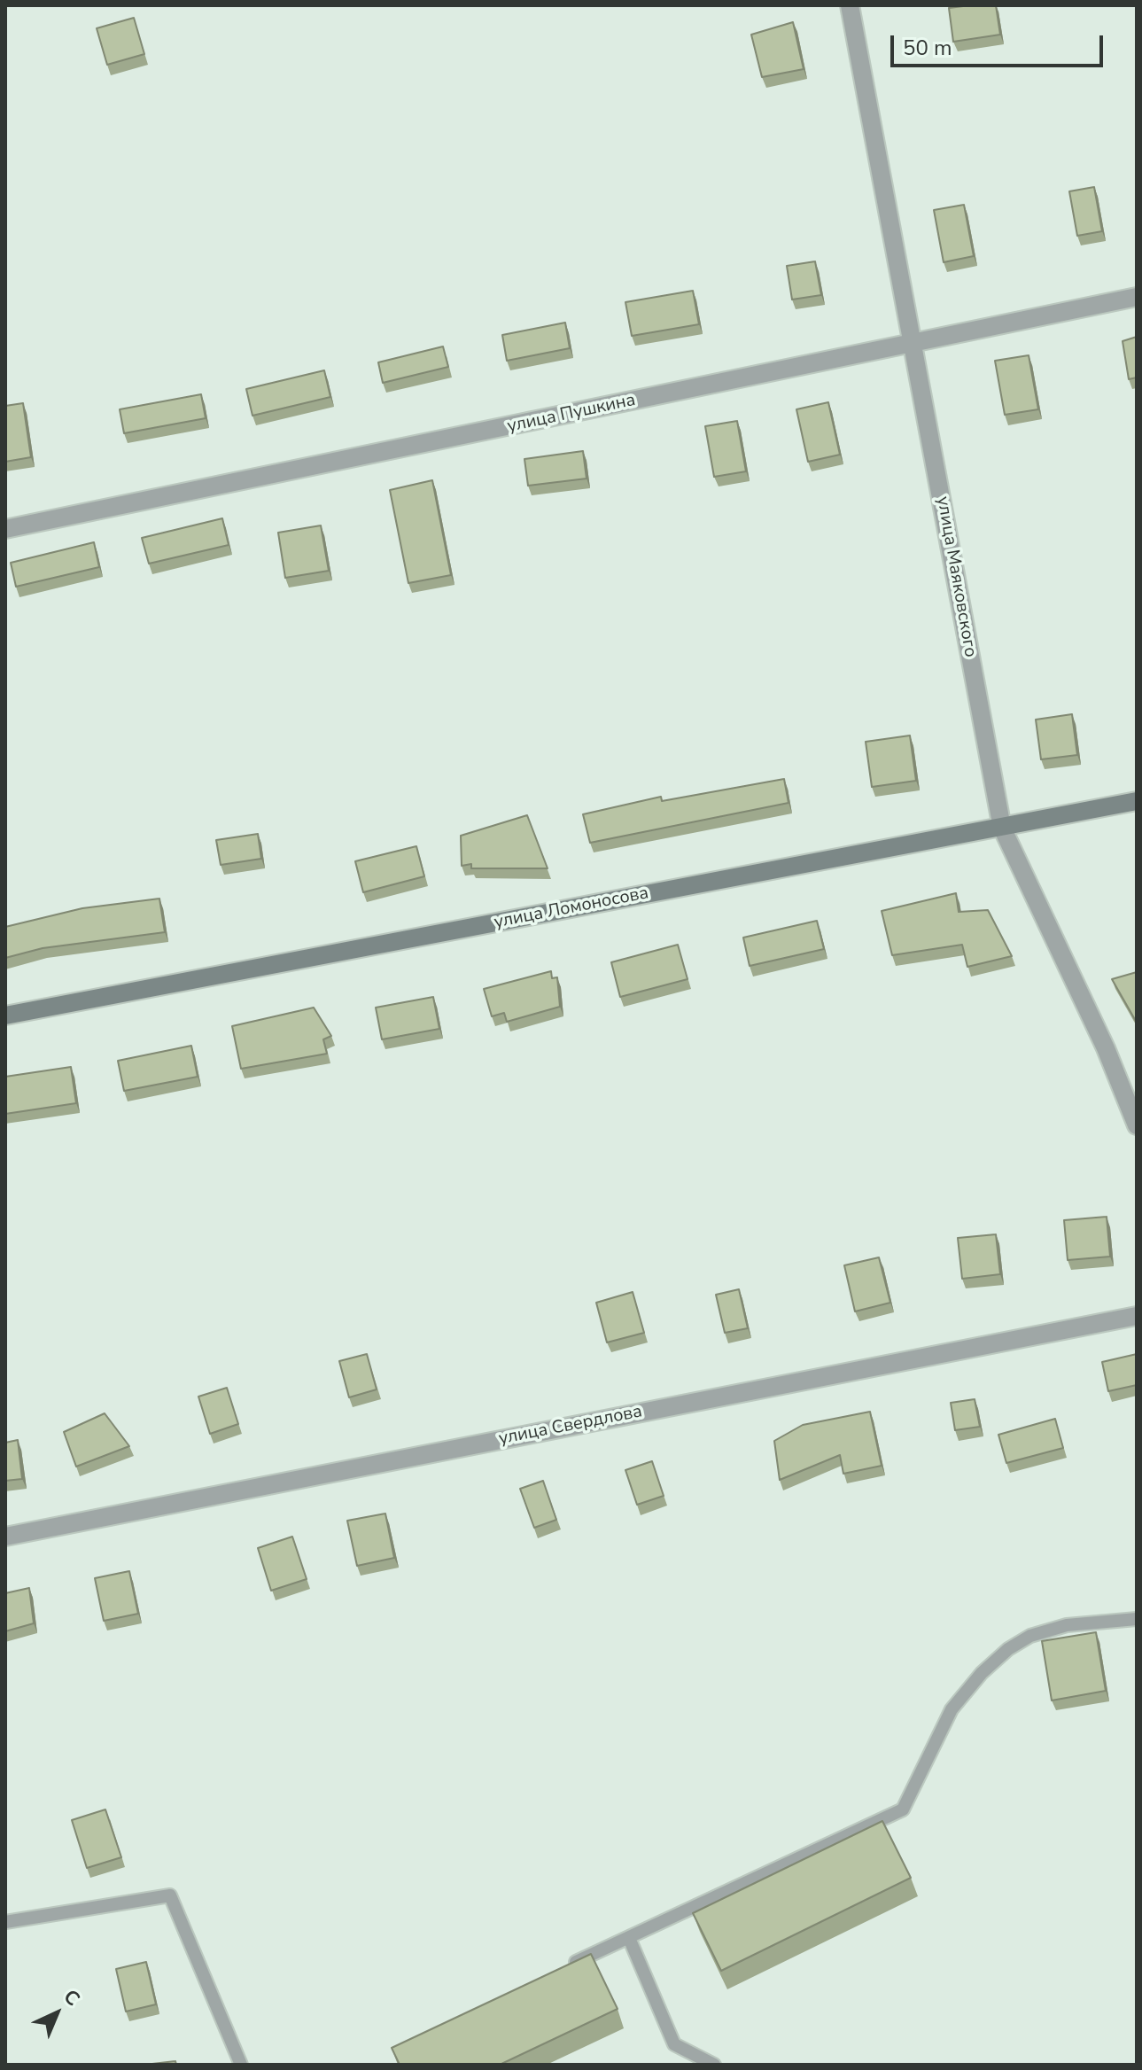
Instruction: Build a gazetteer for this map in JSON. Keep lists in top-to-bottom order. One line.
{"streets":{"street":["улица Пушкина","улица Маяковского","улица Ломоносова","улица Свердлова"]},"crossings":[["улица Пушкина","улица Маяковского"],["улица Маяковского","улица Ломоносова"]],"scale_bar":"50 m","north":"top right"}
